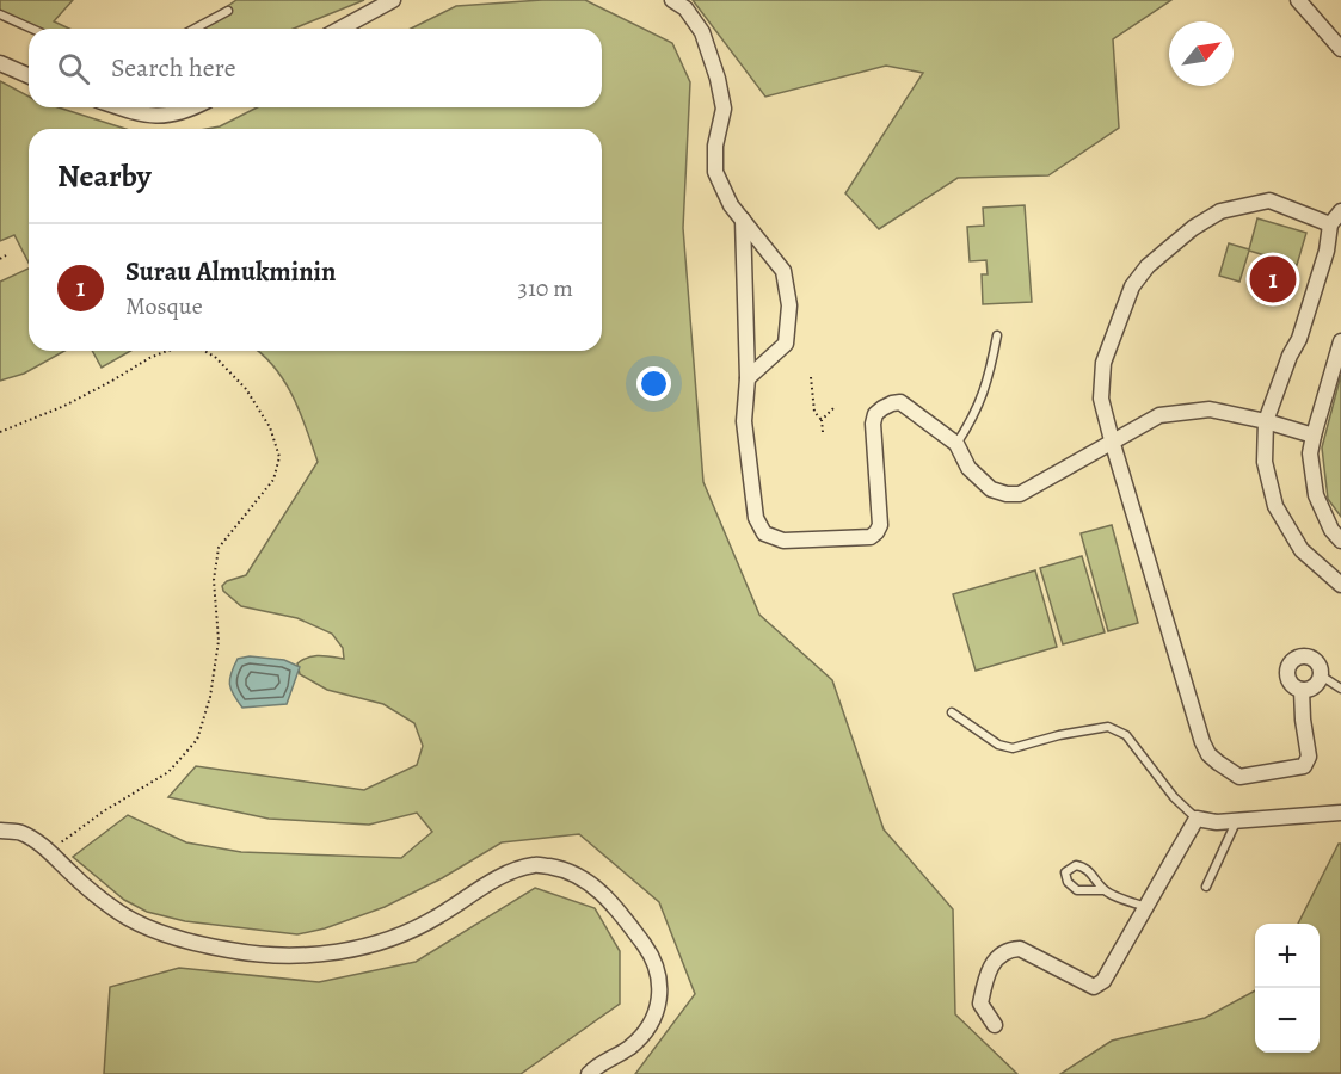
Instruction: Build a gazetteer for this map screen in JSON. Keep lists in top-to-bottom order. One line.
{"north":"top right","page":{"search":"Search here","heading":"Nearby","list":[{"mark":"1","name":"Surau Almukminin","note":"Mosque","value":"310 m"}],"pins":"1","map_buttons":["+","−"]}}
